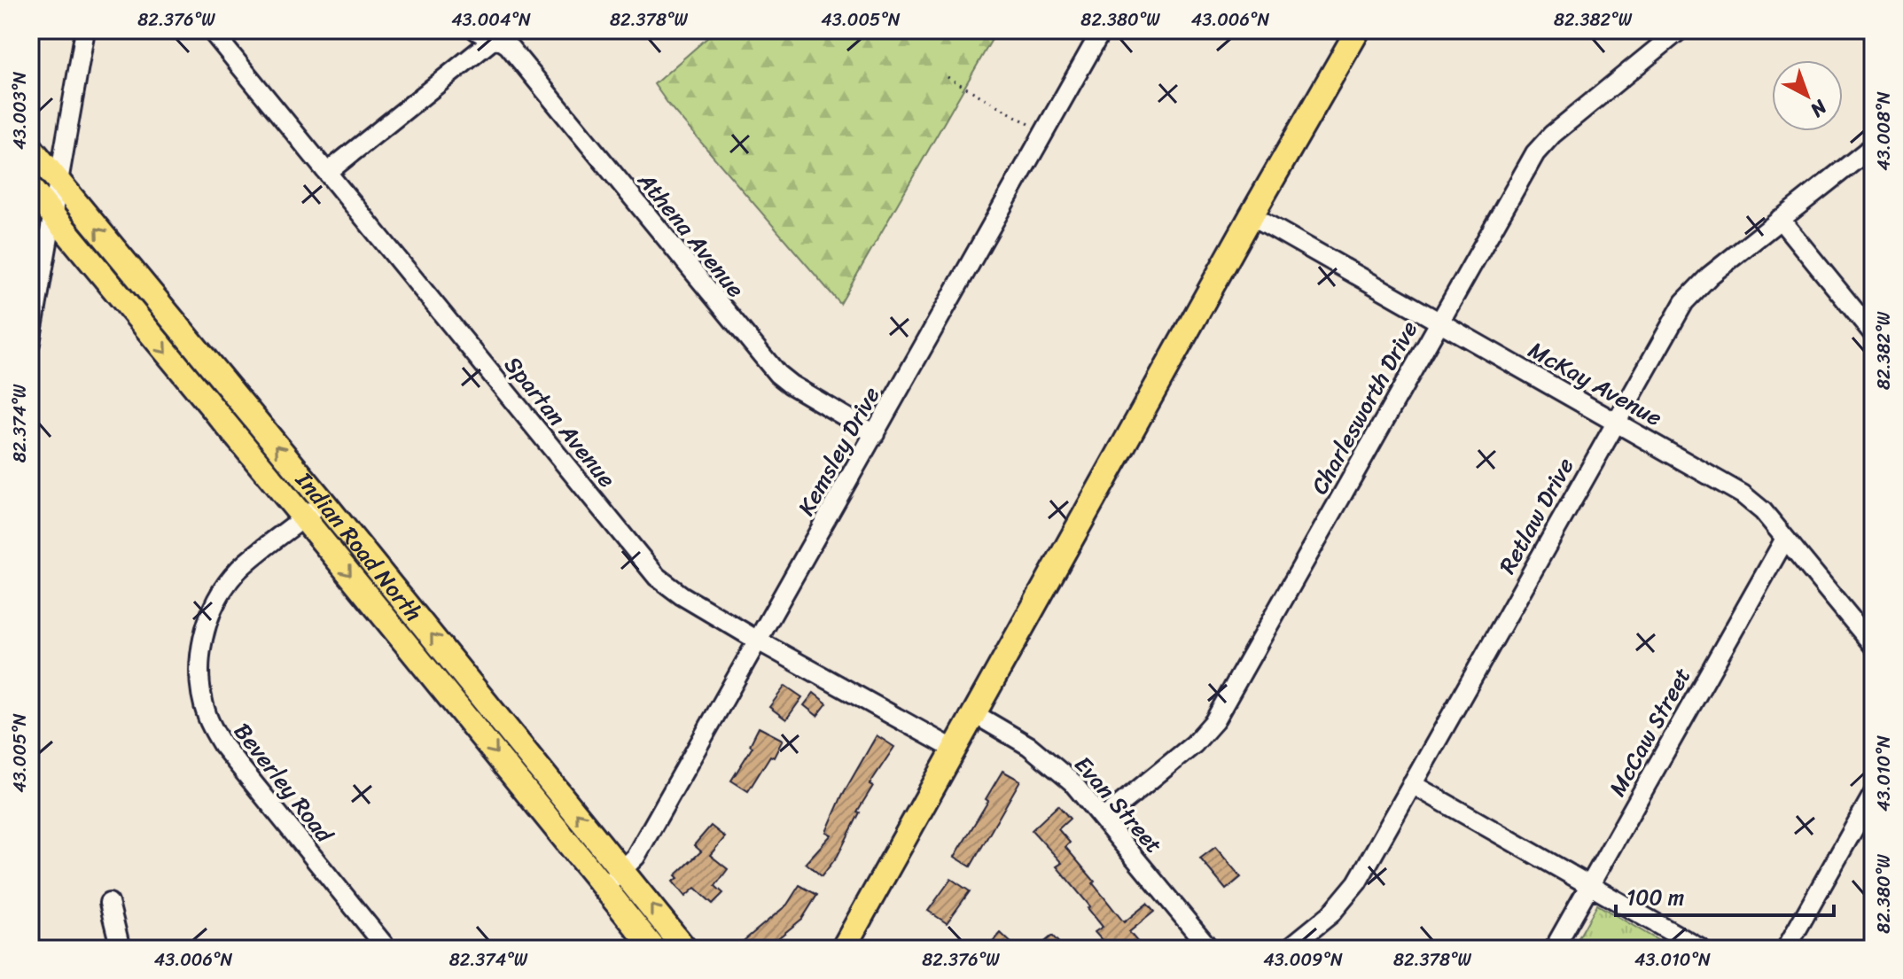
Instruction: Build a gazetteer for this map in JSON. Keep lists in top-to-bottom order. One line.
{"streets":{"main road":["Indian Road North"],"street":["Athena Avenue","McKay Avenue","Charlesworth Drive","Spartan Avenue","Kemsley Drive","Retlaw Drive","McCaw Street","Beverley Road","Evan Street"]},"crossings":[["Athena Avenue","Kemsley Drive"],["McKay Avenue","Charlesworth Drive"],["McKay Avenue","Retlaw Drive"],["McKay Avenue","McCaw Street"],["Charlesworth Drive","Evan Street"],["Spartan Avenue","Kemsley Drive"],["Kemsley Drive","Indian Road North"],["Indian Road North","Beverley Road"]],"scale_bar":"100 m","north":"bottom right","coordinates":["82.376°W","43.004°N","82.378°W","43.005°N","82.380°W","43.006°N","82.382°W","43.003°N","43.008°N","82.374°W","43.010°N","43.009°N"]}
